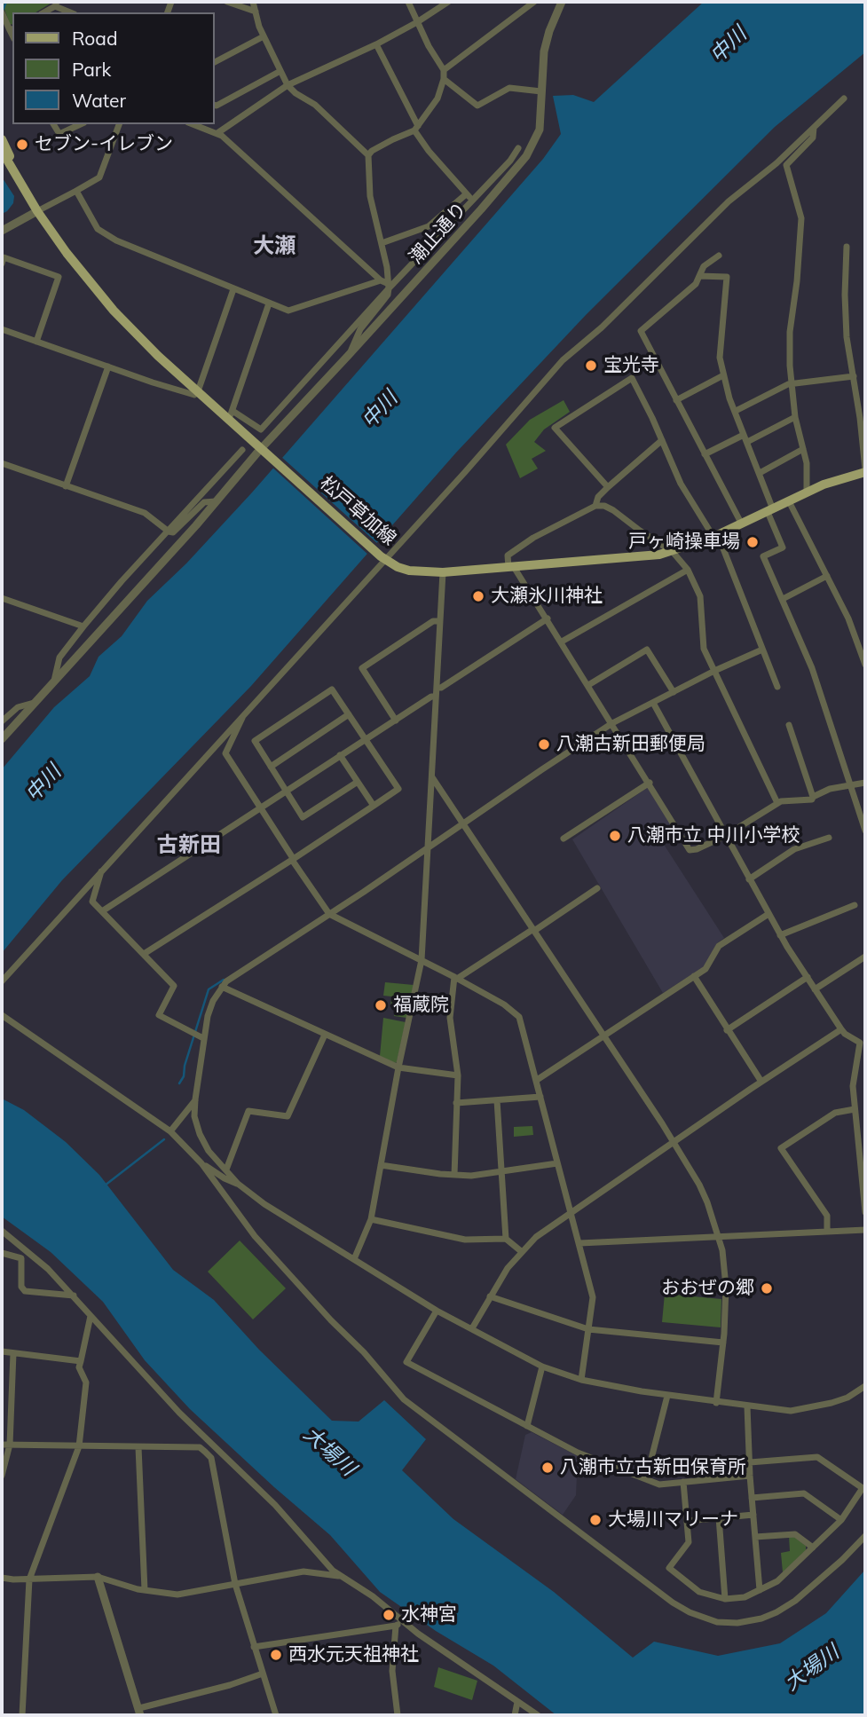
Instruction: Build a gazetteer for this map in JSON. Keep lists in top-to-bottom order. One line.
{"streets":{"main road":["松戸草加線"],"street":["潮止通り"]},"crossings":[["潮止通り","松戸草加線"]],"districts":["大瀬","古新田"],"water":["中川","大場川"],"places":["セブン-イレブン","宝光寺","戸ヶ崎操車場","大瀬氷川神社","八潮古新田郵便局","八潮市立 中川小学校","福蔵院","おおぜの郷","八潮市立古新田保育所","大場川マリーナ","水神宮","西水元天祖神社"],"legend":["Road","Park","Water"]}
